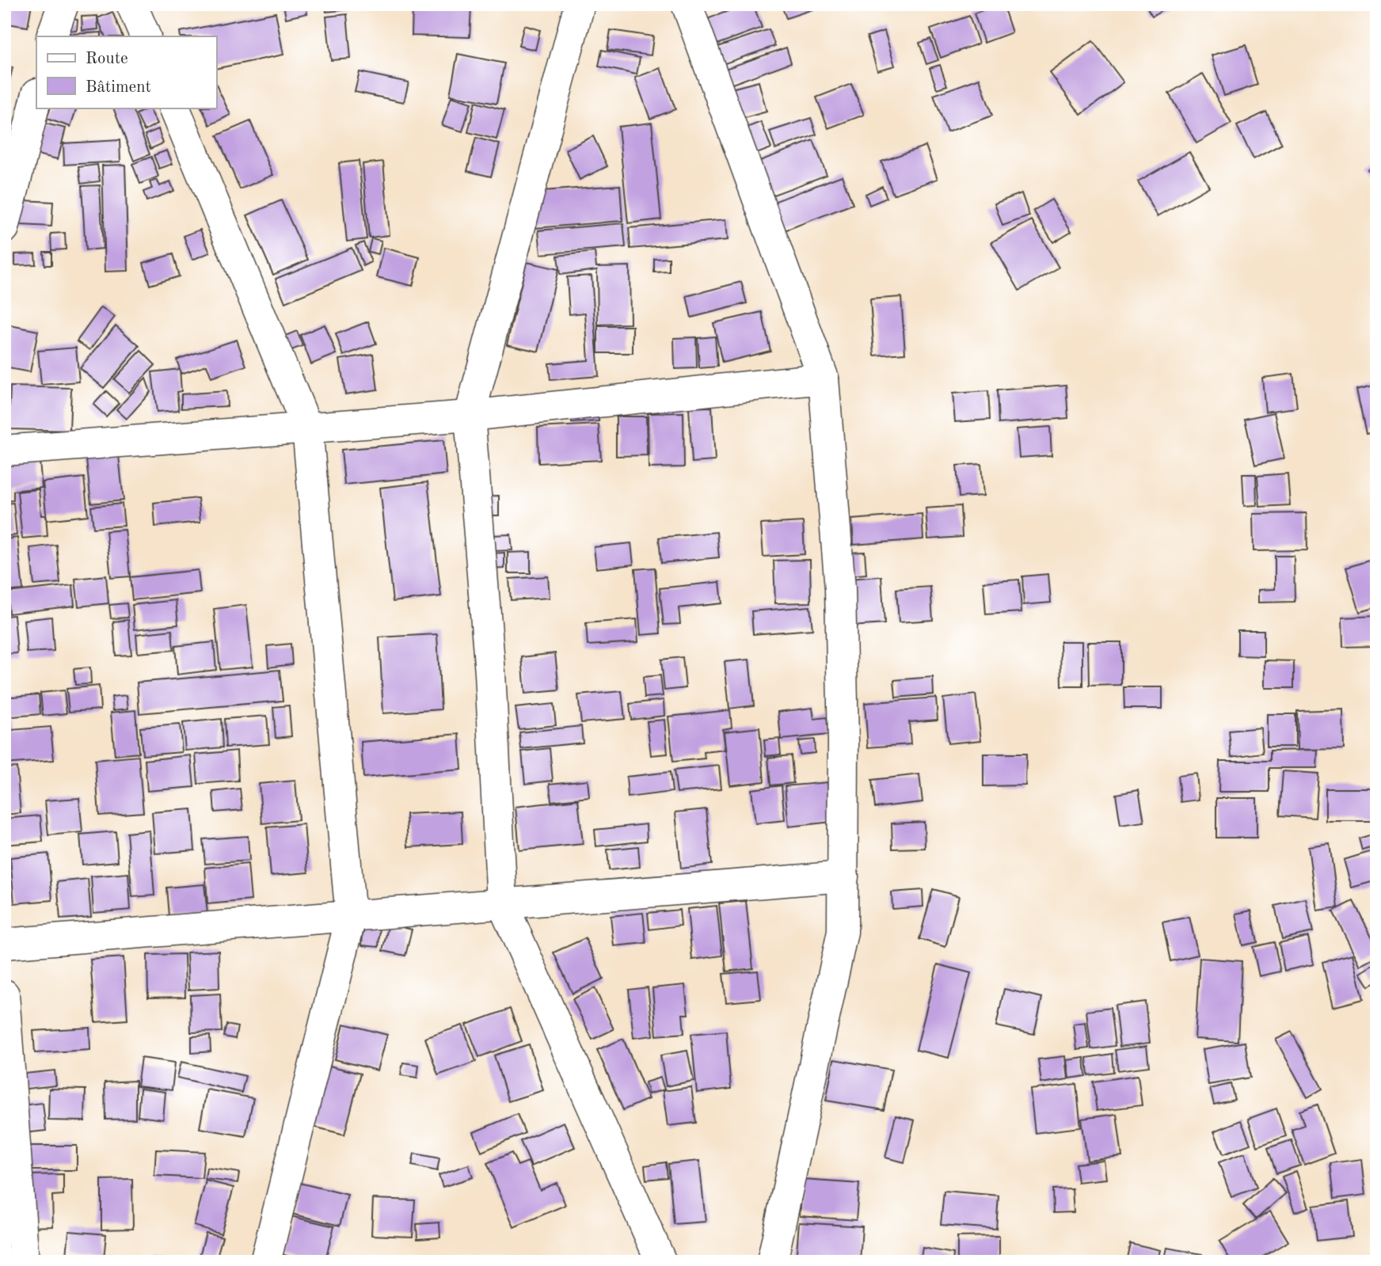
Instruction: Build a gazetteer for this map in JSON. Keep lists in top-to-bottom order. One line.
{"legend":["Route","Bâtiment"]}
